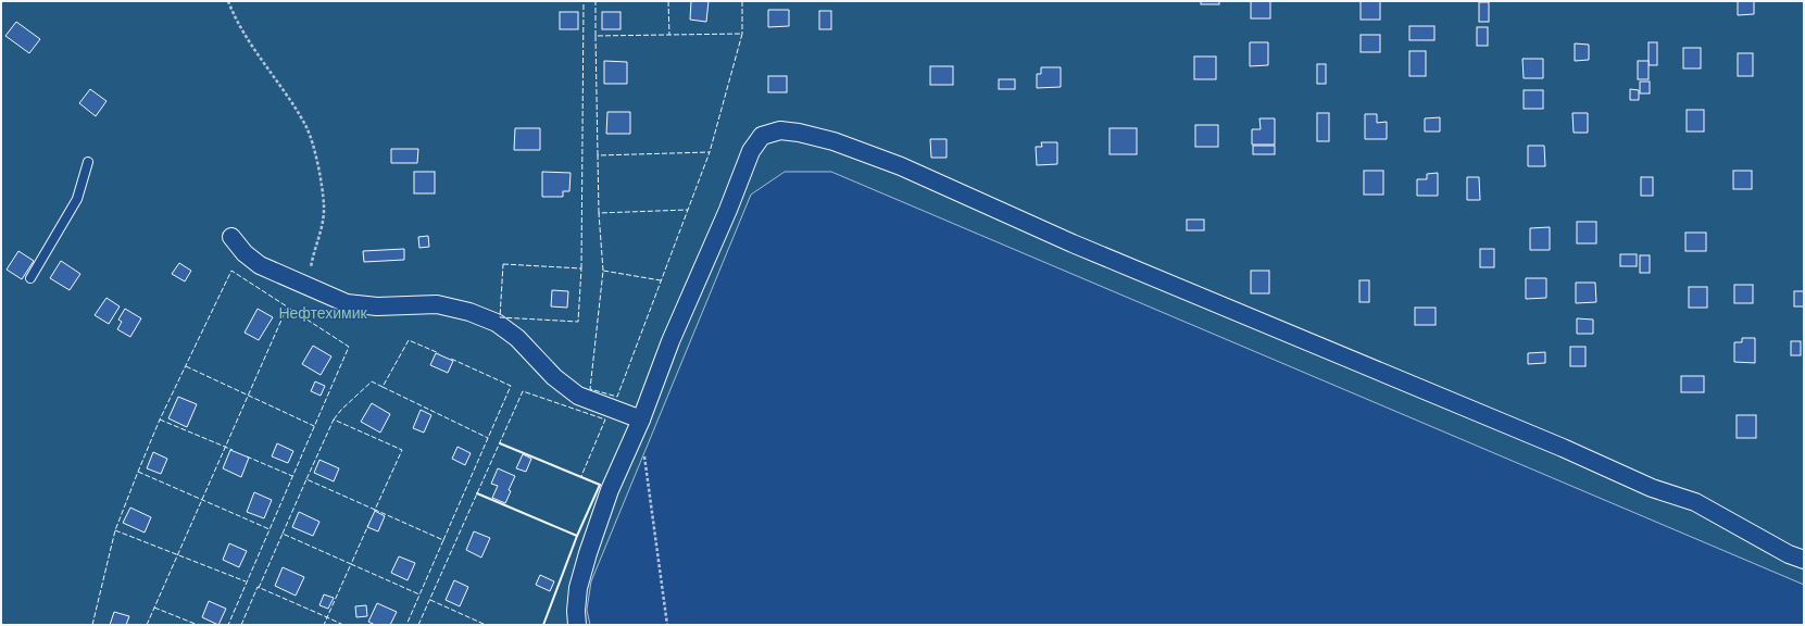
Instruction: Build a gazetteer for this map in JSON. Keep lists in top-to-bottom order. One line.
{"parks":["Нефтехимик"]}
